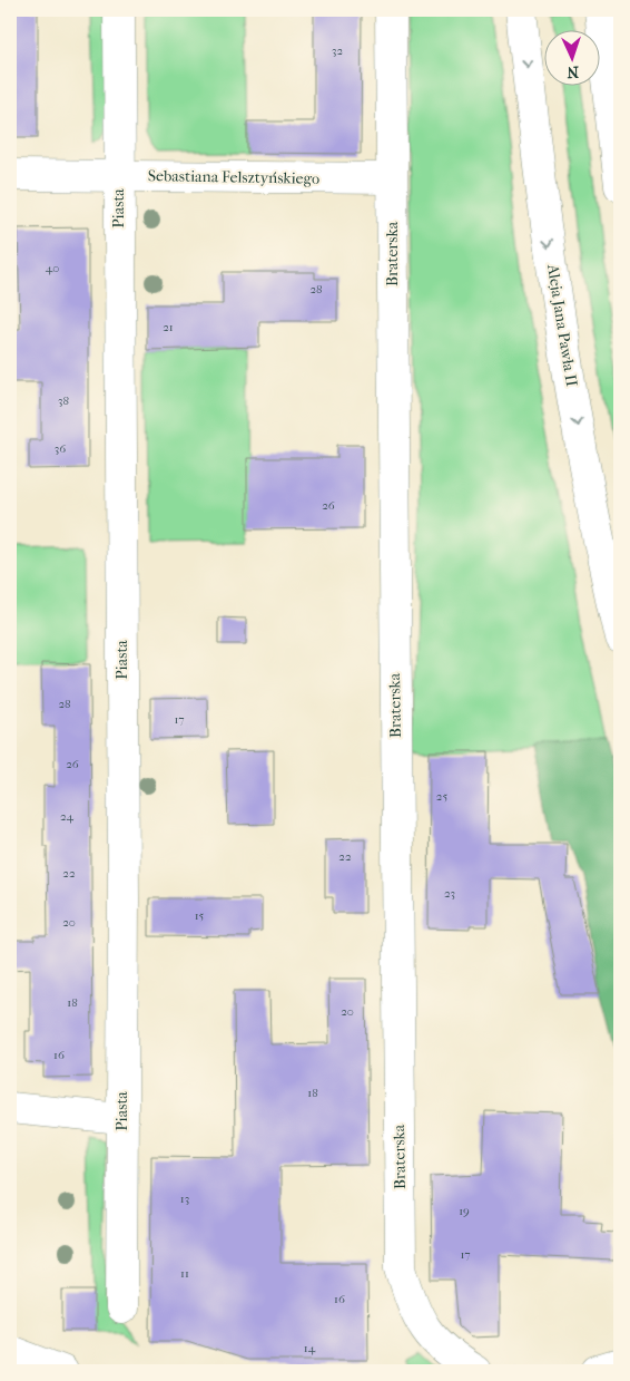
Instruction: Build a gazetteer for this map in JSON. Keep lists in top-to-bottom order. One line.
{"streets":{"street":["Sebastiana Felsztyńskiego","Piasta","Braterska","Aleja Jana Pawła II"]},"crossings":[["Sebastiana Felsztyńskiego","Piasta"],["Sebastiana Felsztyńskiego","Braterska"]],"one_way":["Aleja Jana Pawła II"],"house_numbers":["32","40","28","21","38","36","26","28","17","26","25","24","22","22","23","15","20","18","20","16","18","13","19","17","11","16","14"],"north":"bottom"}
